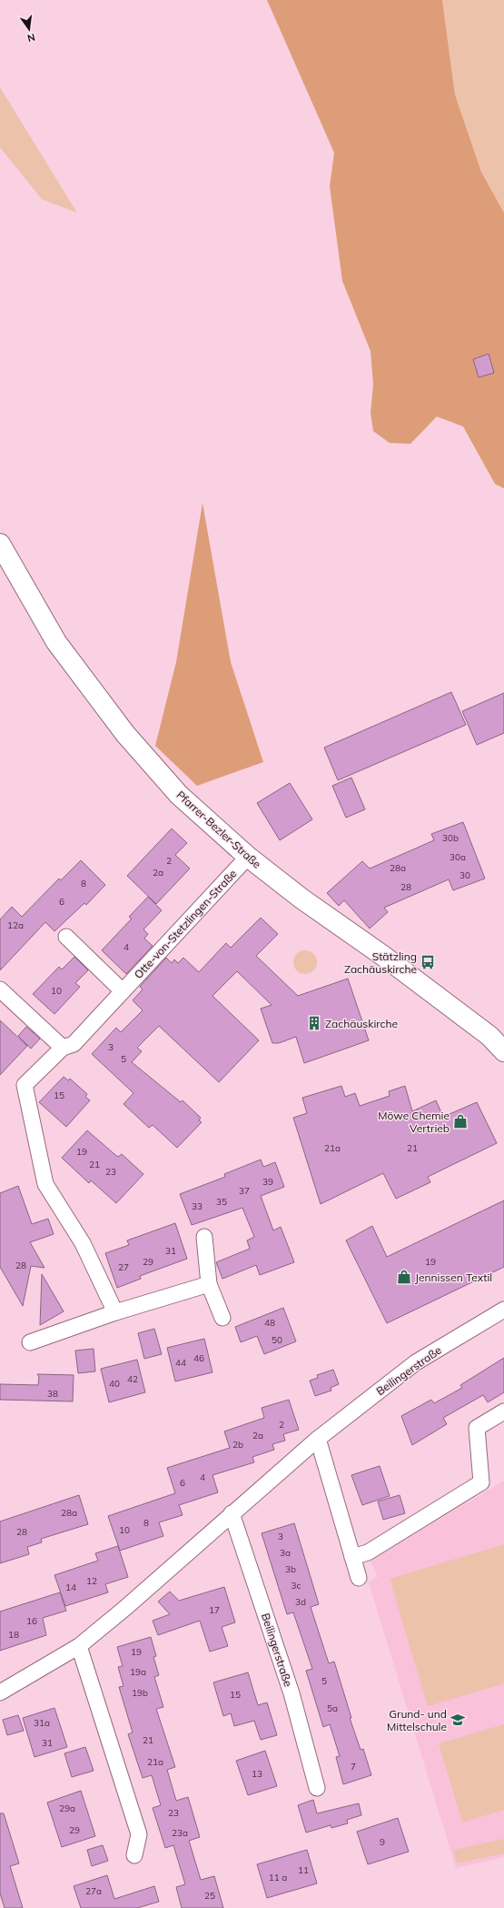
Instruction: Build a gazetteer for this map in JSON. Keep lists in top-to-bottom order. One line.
{"streets":{"street":["Pfarrer-Bezler-Straße","Otte-von-Stetzlingen-Straße","Beilingerstraße"]},"crossings":[["Pfarrer-Bezler-Straße","Otte-von-Stetzlingen-Straße"]],"places":{"bus stop":["Stätzling Zachäuskirche"],"building":["Zachäuskirche"],"shop":["Möwe Chemie Vertrieb","Jennissen Textil"],"school or university":["Grund- und Mittelschule"]},"house_numbers":["30b","30a","2","28a","2a","30","8","28","6","12a","4","10","3","5","15","21a","21","19","21","23","39","37","35","33","31","29","19","28","27","48","50","46","44","42","40","38","2","2a","2b","4","6","28a","8","10","28","3","3a","3b","12","3c","14","3d","17","16","18","19","19a","5","19b","15","5a","31a","21","31","21a","7","13","29a","23","29","23a","9","11","11 a","27a","25"],"north":"bottom"}
